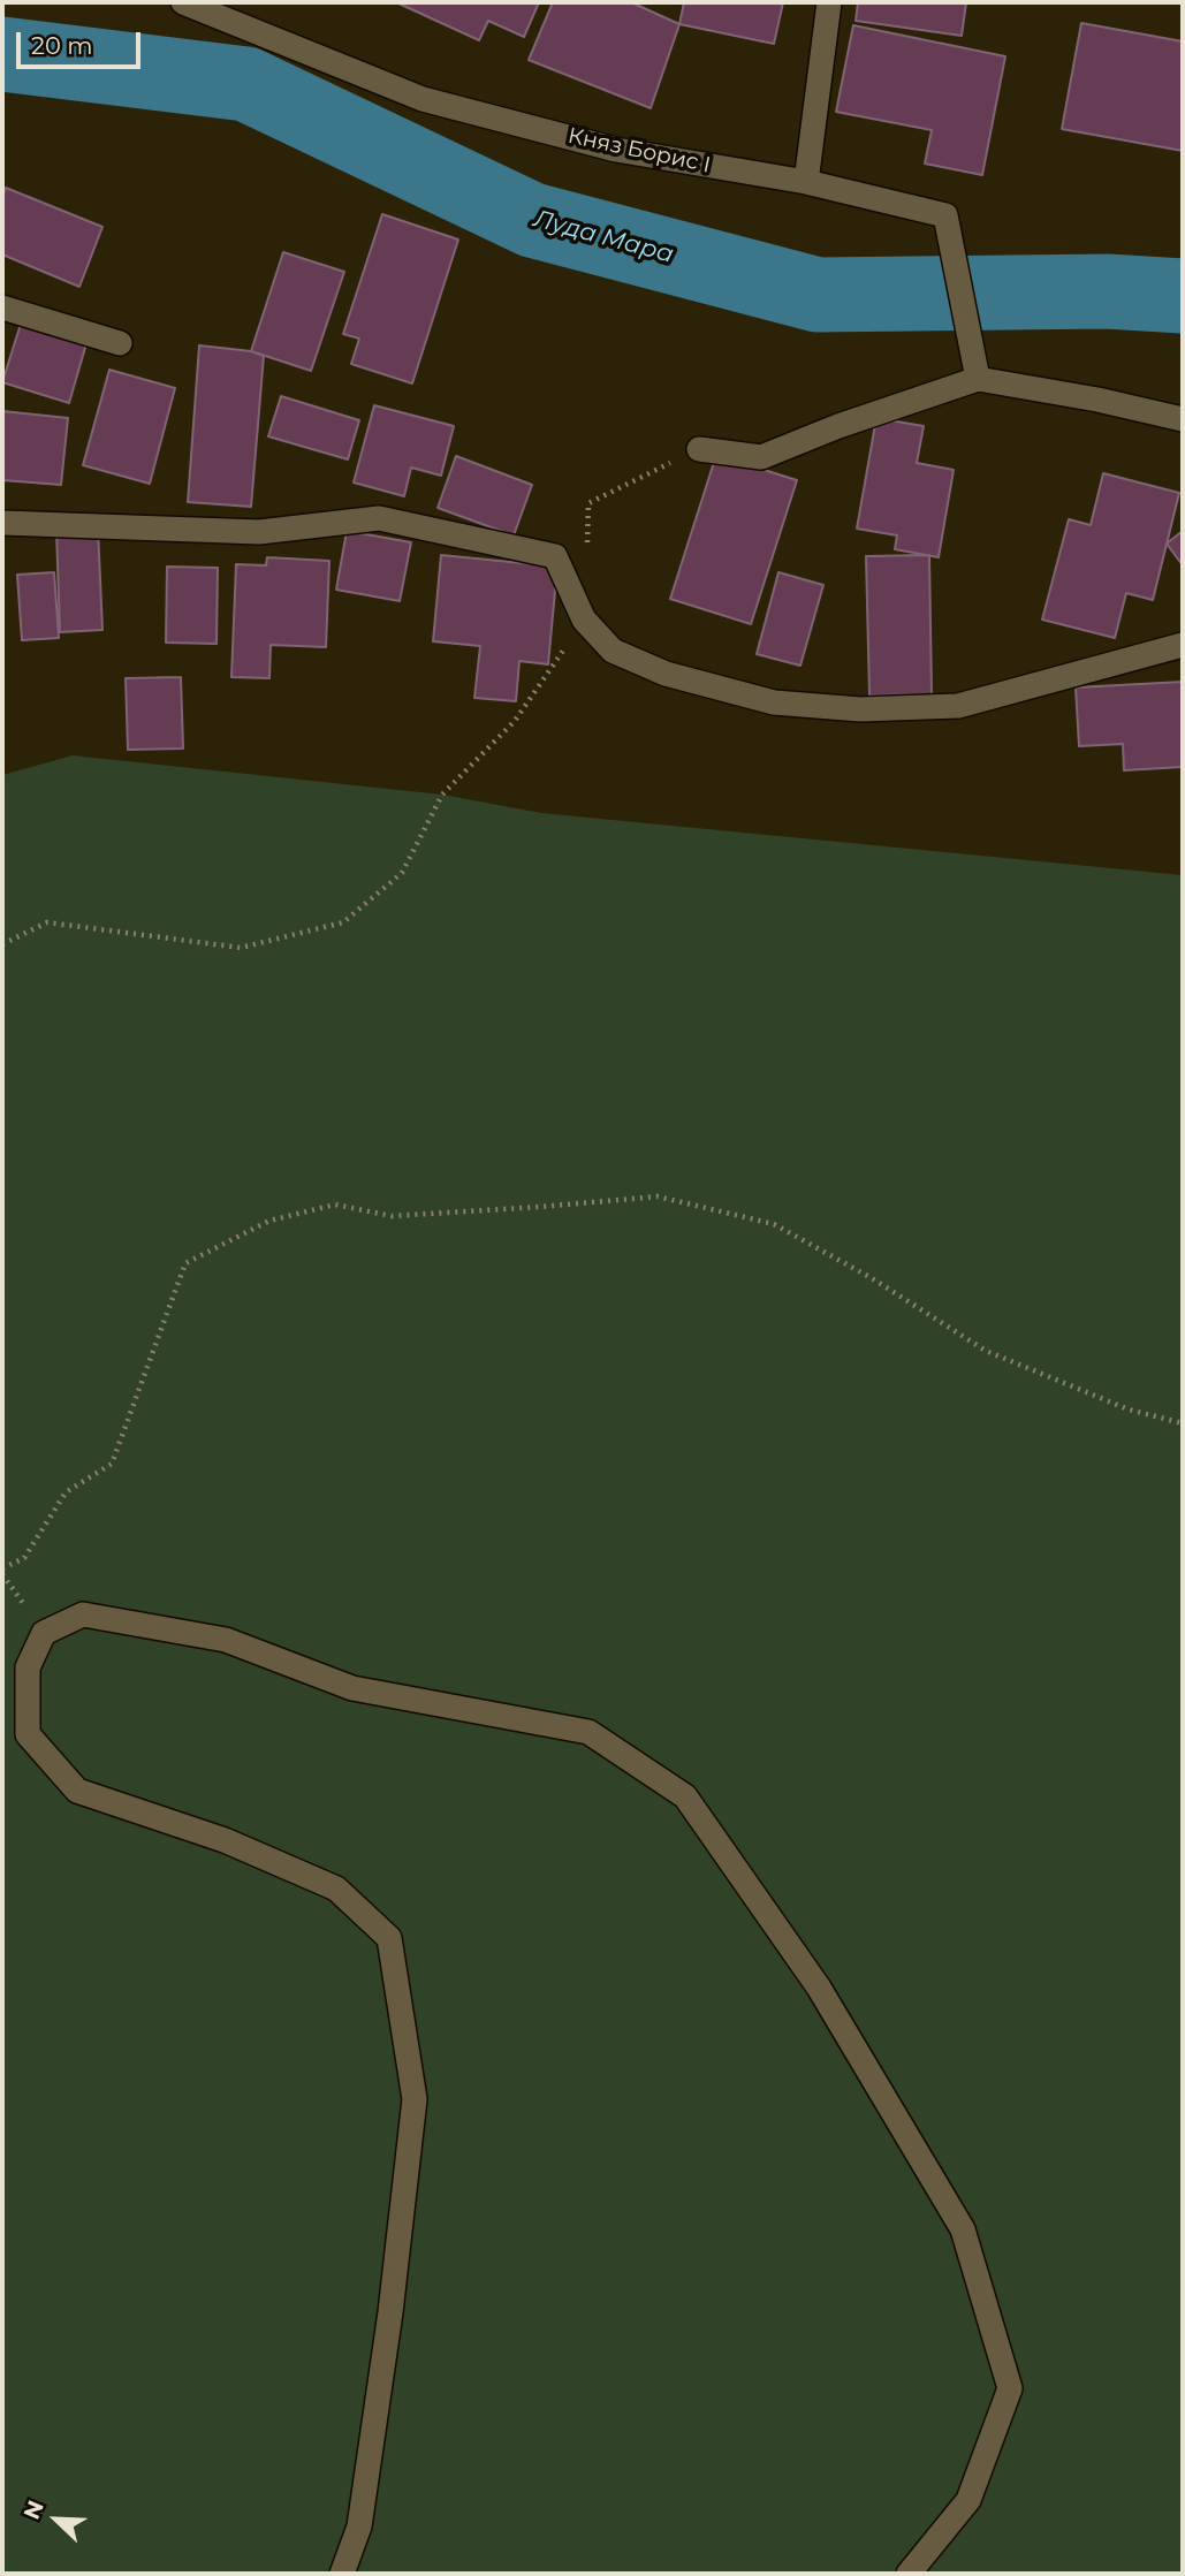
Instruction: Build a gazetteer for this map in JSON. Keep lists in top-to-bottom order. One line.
{"streets":{"street":["Княз Борис I"]},"water":["Луда Мара"],"scale_bar":"20 m","north":"top left"}
